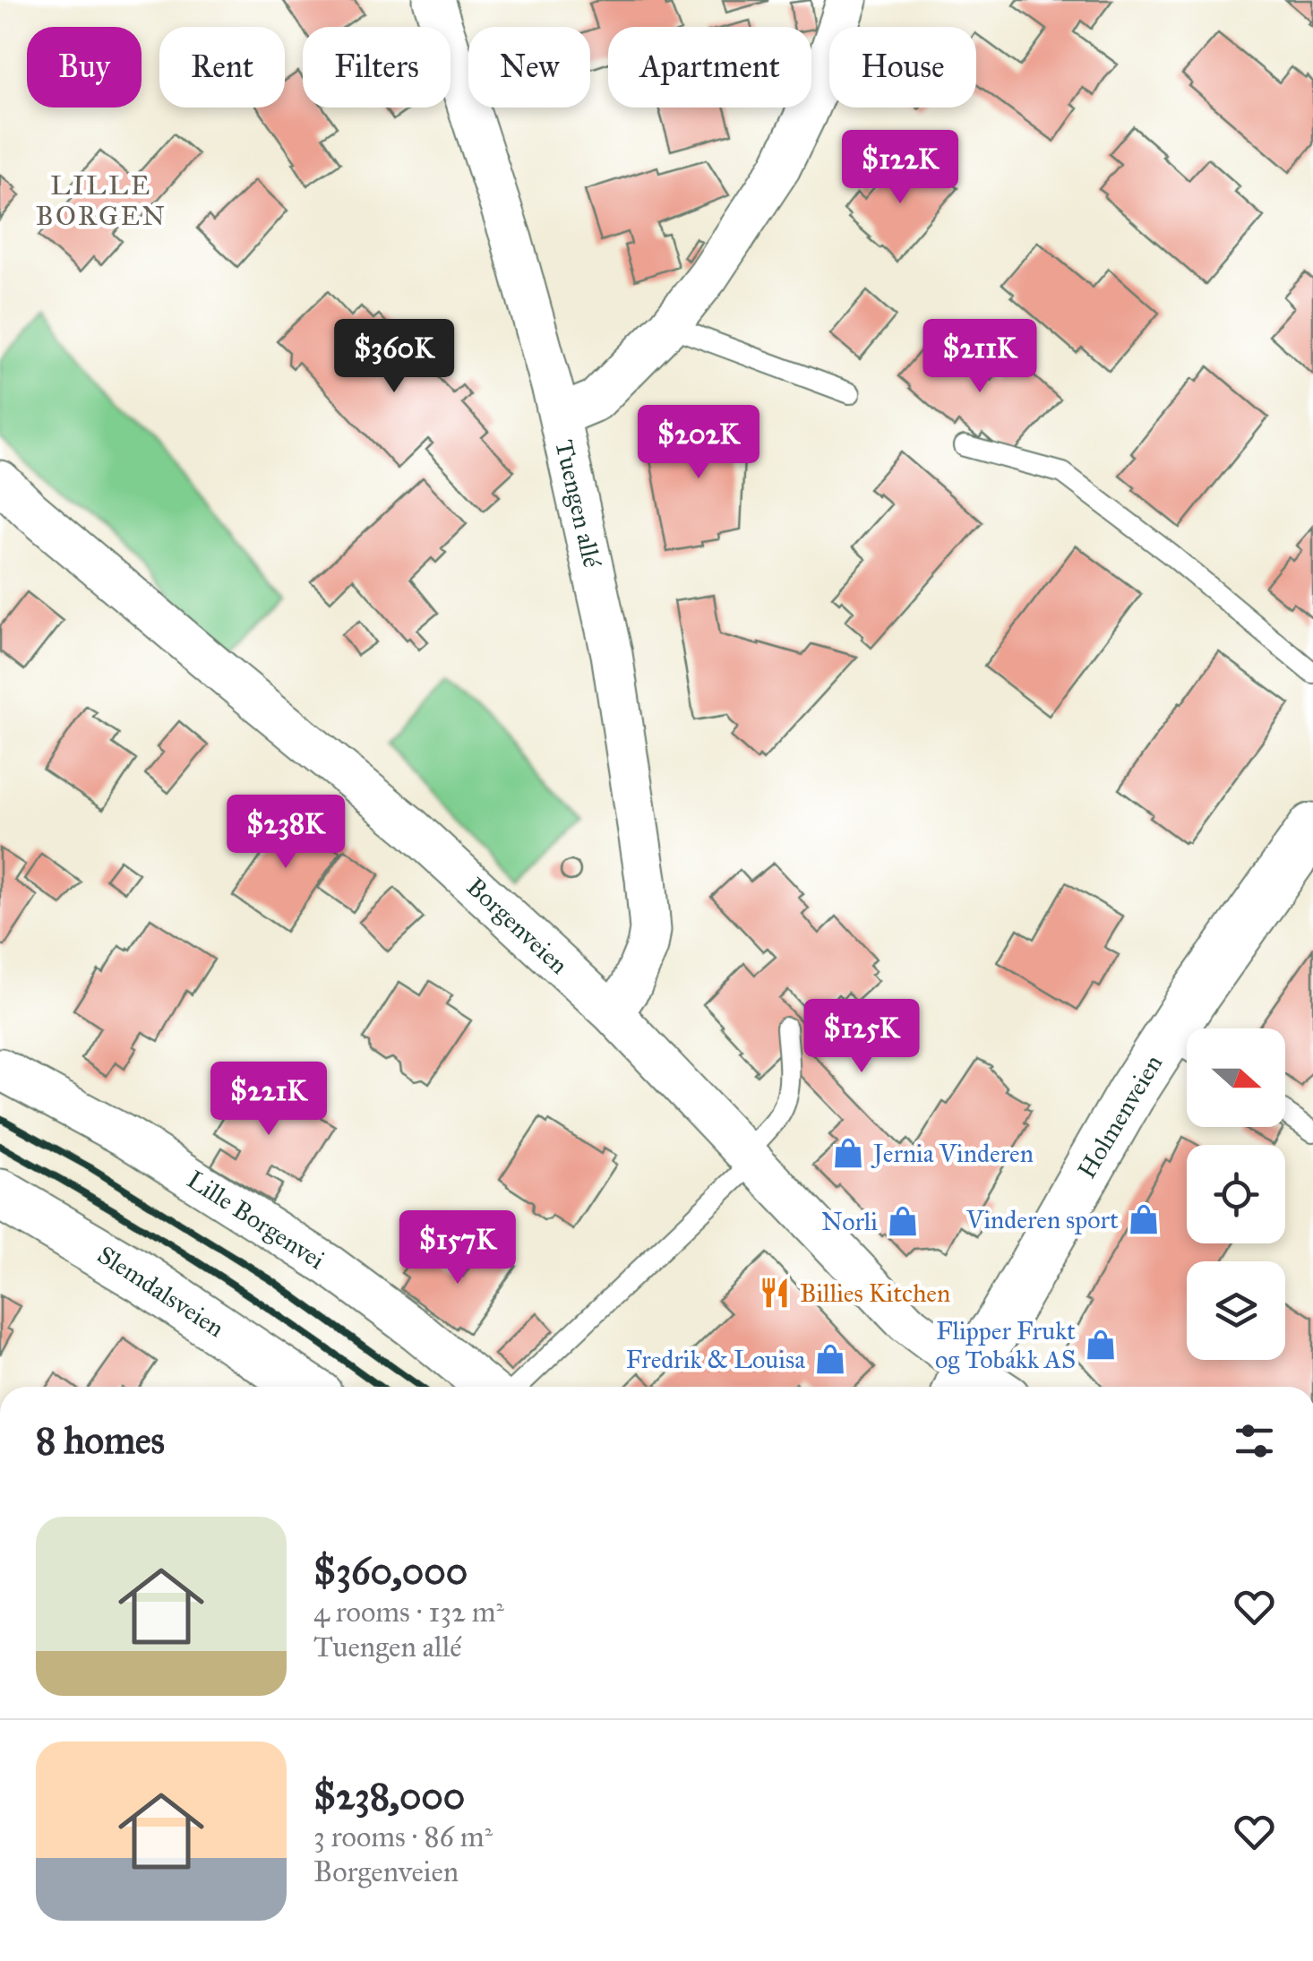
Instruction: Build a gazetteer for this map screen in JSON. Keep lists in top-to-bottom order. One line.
{"streets":{"street":["Tuengen allé","Borgenveien","Holmenveien","Lille Borgenvei","Slemdalsveien"]},"crossings":[["Tuengen allé","Borgenveien"],["Borgenveien","Holmenveien"]],"districts":["LILLE BORGEN"],"places":{"shop":["Jernia Vinderen","Vinderen sport","Norli","Flipper Frukt og Tobakk AS","Fredrik & Louisa"],"restaurant":["Billies Kitchen"]},"north":"right","page":{"chip":["Buy","Rent","Filters","New","Apartment","House"],"price":["$122K","$360K","$211K","$202K","$238K","$125K","$221K","$157K"],"heading":"8 homes","list":[{"name":"$360,000","note":"4 rooms · 132 m² · Tuengen allé"},{"name":"$238,000","note":"3 rooms · 86 m² · Borgenveien"}]}}
